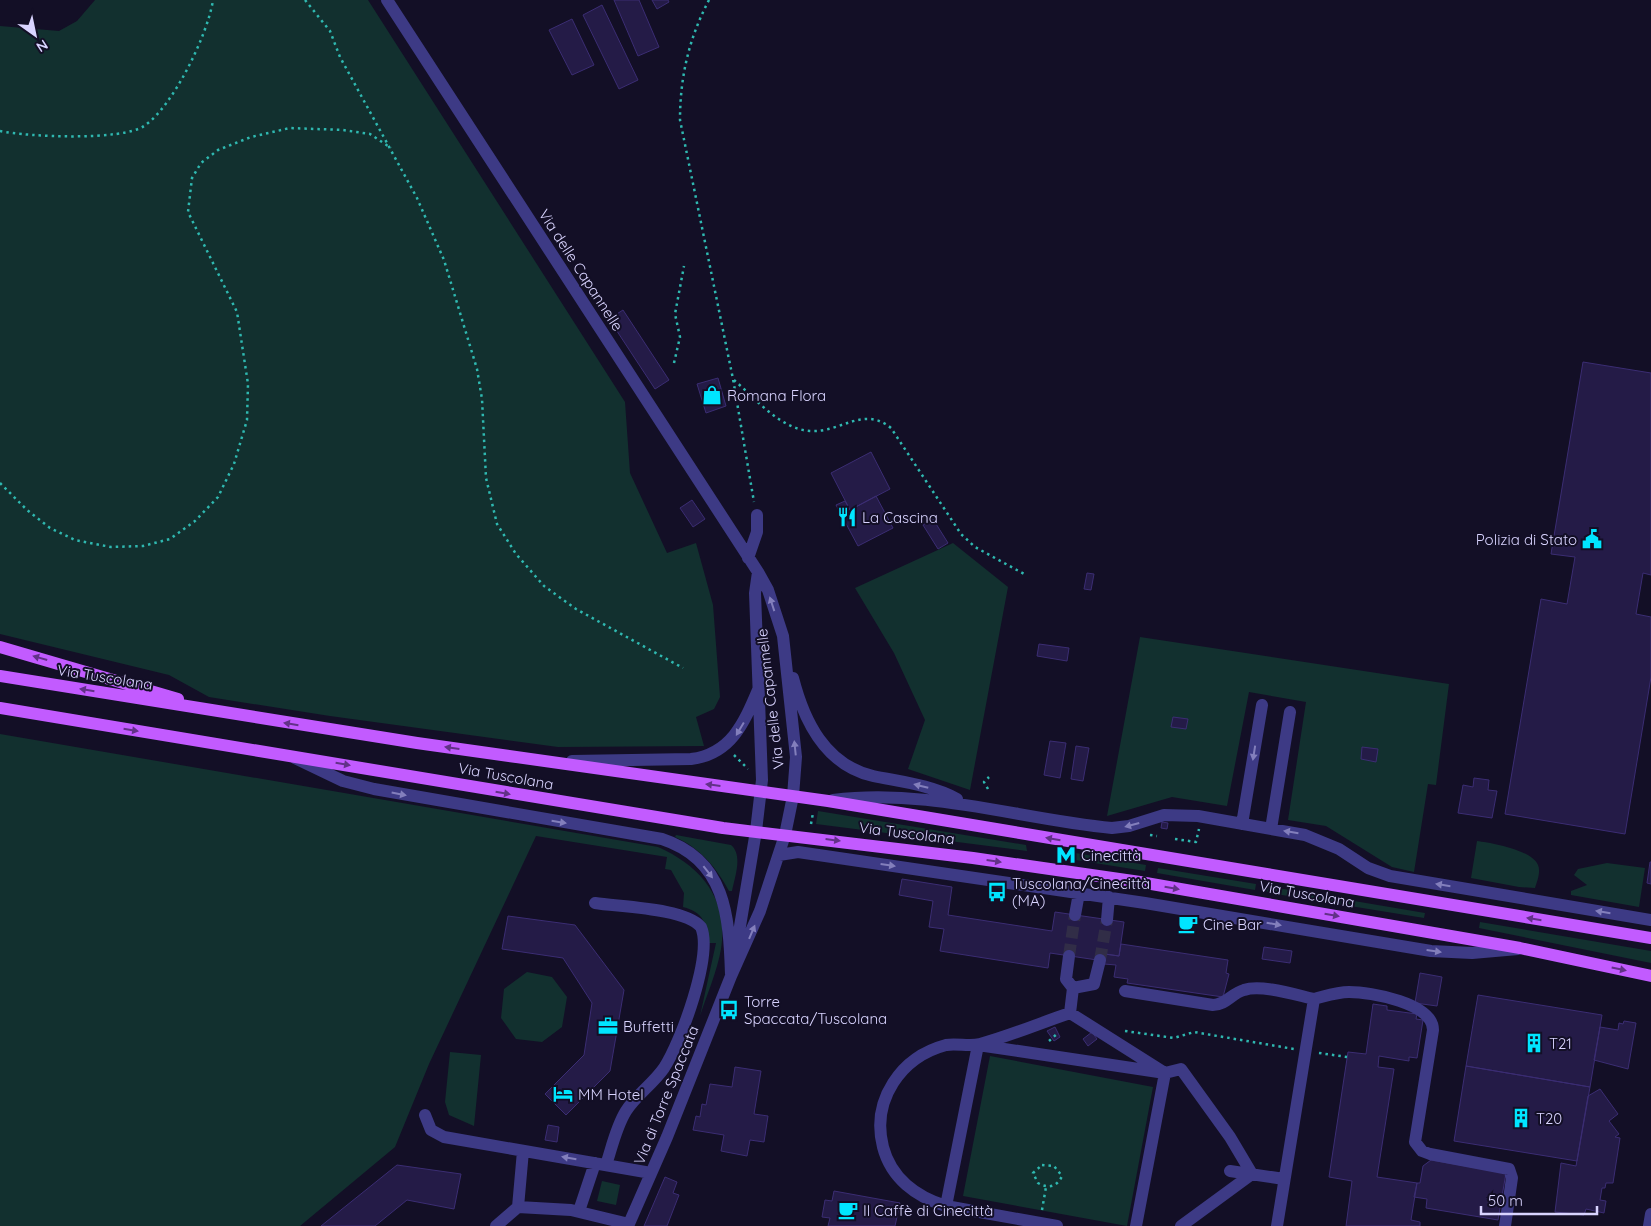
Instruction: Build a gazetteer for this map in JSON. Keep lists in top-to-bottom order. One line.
{"streets":{"main road":["Via Tuscolana"],"street":["Via delle Capannelle","Via di Torre Spaccata"]},"crossings":[["Via delle Capannelle","Via Tuscolana"],["Via delle Capannelle","Via di Torre Spaccata"],["Via Tuscolana","Via di Torre Spaccata"]],"places":{"shop":["Romana Flora"],"restaurant":["La Cascina"],"public building":["Polizia di Stato"],"metro station":["Cinecittà"],"bus stop":["Tuscolana/Cinecittà (MA)","Torre Spaccata/Tuscolana"],"cafe":["Cine Bar","Il Caffè di Cinecittà"],"office":["Buffetti"],"building":["T21","T20"],"hotel":["MM Hotel"]},"scale_bar":"50 m","north":"bottom right"}
